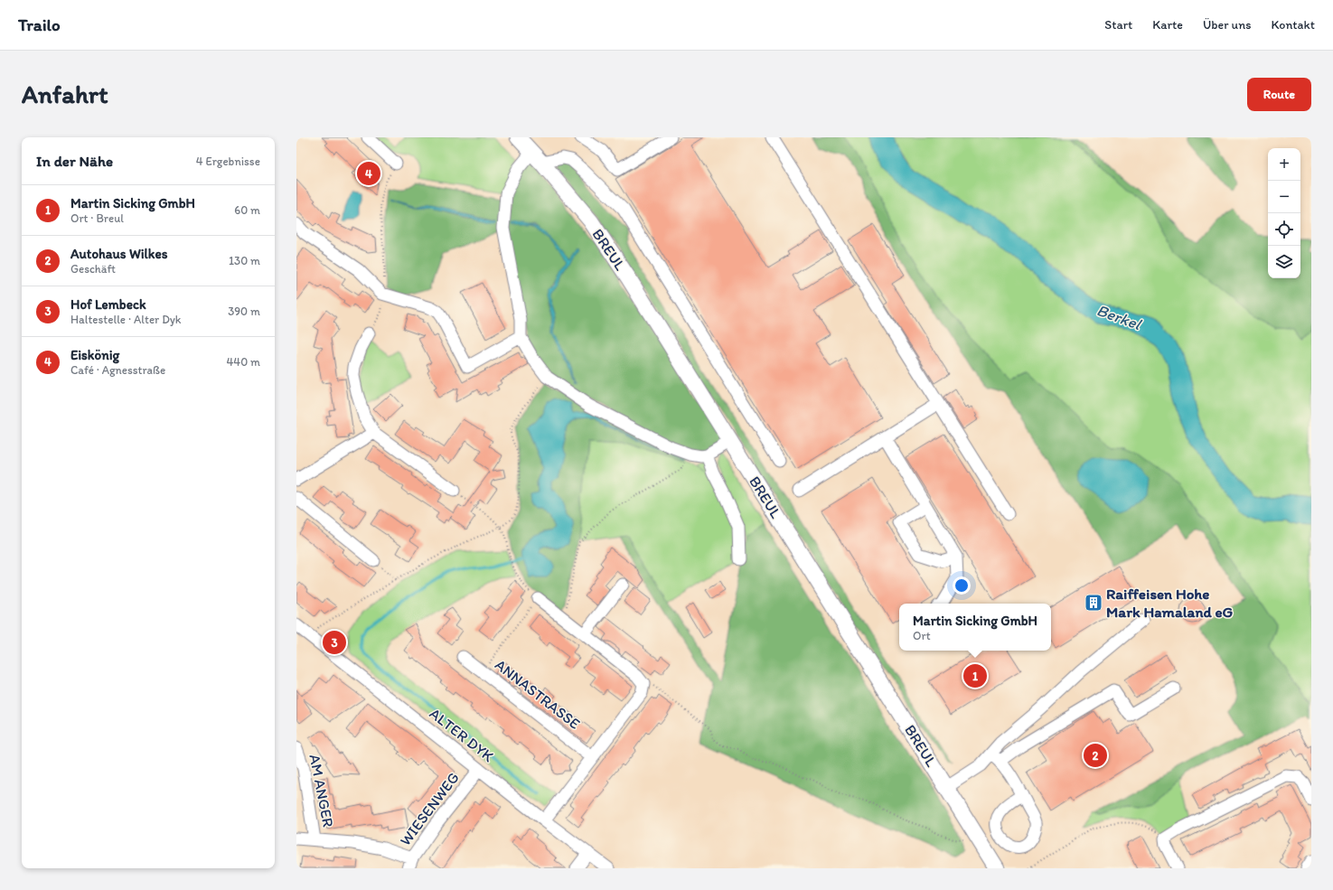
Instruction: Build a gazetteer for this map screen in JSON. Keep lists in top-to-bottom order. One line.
{"streets":{"main road":["BREUL"],"street":["ANNASTRASSE","ALTER DYK","AM ANGER","WIESENWEG"]},"crossings":[["ALTER DYK","WIESENWEG"],["AM ANGER","WIESENWEG"]],"water":["Berkel"],"places":{"building":["Raiffeisen Hohe Mark Hamaland eG"]},"page":{"header":"Trailo","nav":["Start","Karte","Über uns","Kontakt"],"buttons":"Route","title":"Anfahrt","heading":["In der Nähe","4 Ergebnisse"],"map_buttons":["+","−"],"pins":["4","3","1","2"],"list":[{"mark":"1","name":"Martin Sicking GmbH","note":"Ort · Breul","value":"60 m"},{"mark":"2","name":"Autohaus Wilkes","note":"Geschäft","value":"130 m"},{"mark":"3","name":"Hof Lembeck","note":"Haltestelle · Alter Dyk","value":"390 m"},{"mark":"4","name":"Eiskönig","note":"Café · Agnesstraße","value":"440 m"}],"popup":["Martin Sicking GmbH","Ort"]}}
